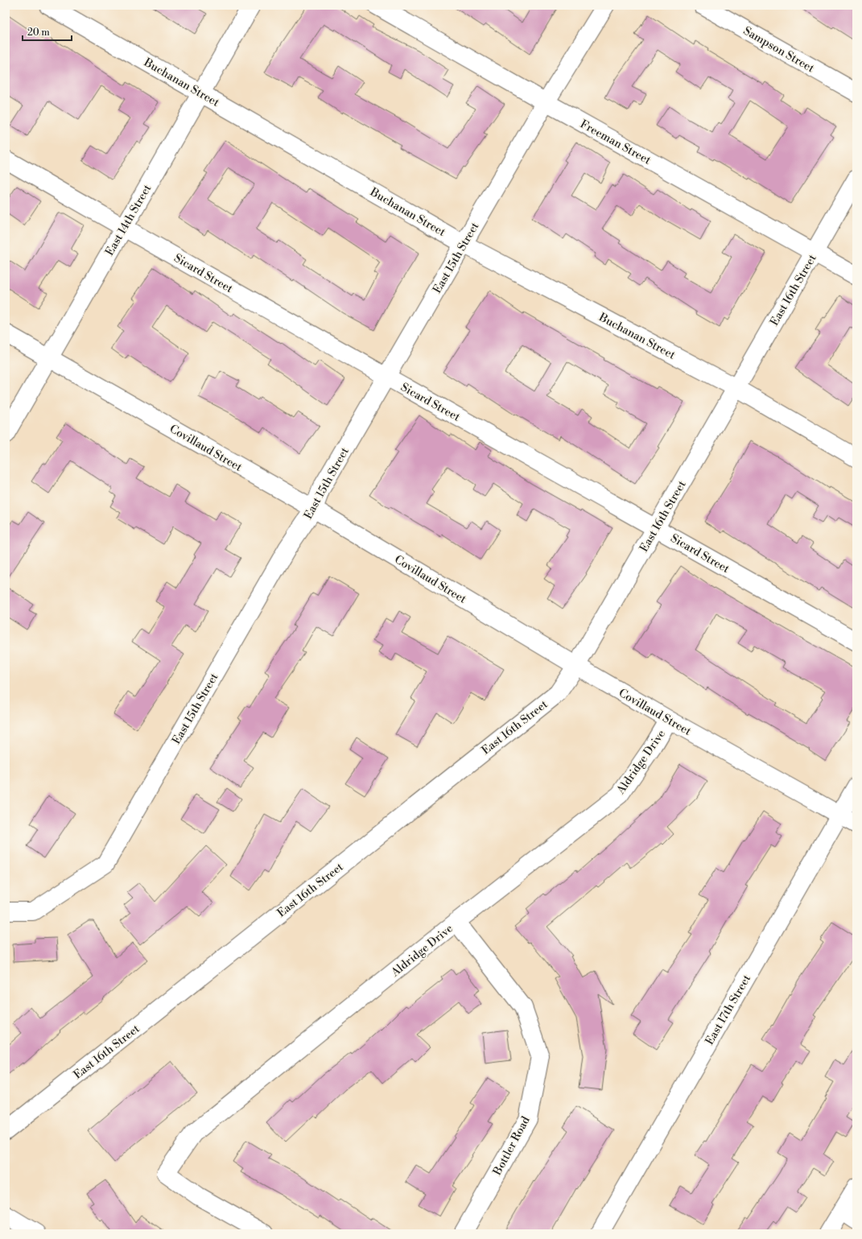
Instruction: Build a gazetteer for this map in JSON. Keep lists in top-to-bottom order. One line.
{"streets":{"street":["Sampson Street","Buchanan Street","Freeman Street","East 14th Street","East 15th Street","Sicard Street","East 16th Street","Covillaud Street","Aldridge Drive","East 17th Street","Bottler Road"]},"crossings":[["Buchanan Street","East 14th Street"],["Buchanan Street","East 15th Street"],["Buchanan Street","East 16th Street"],["Freeman Street","East 15th Street"],["Freeman Street","East 16th Street"],["East 14th Street","Sicard Street"],["East 14th Street","Covillaud Street"],["East 15th Street","Sicard Street"],["East 15th Street","Covillaud Street"],["Sicard Street","East 16th Street"],["East 16th Street","Covillaud Street"],["Covillaud Street","Aldridge Drive"],["Covillaud Street","East 17th Street"],["Aldridge Drive","Bottler Road"]],"scale_bar":"20 m"}
